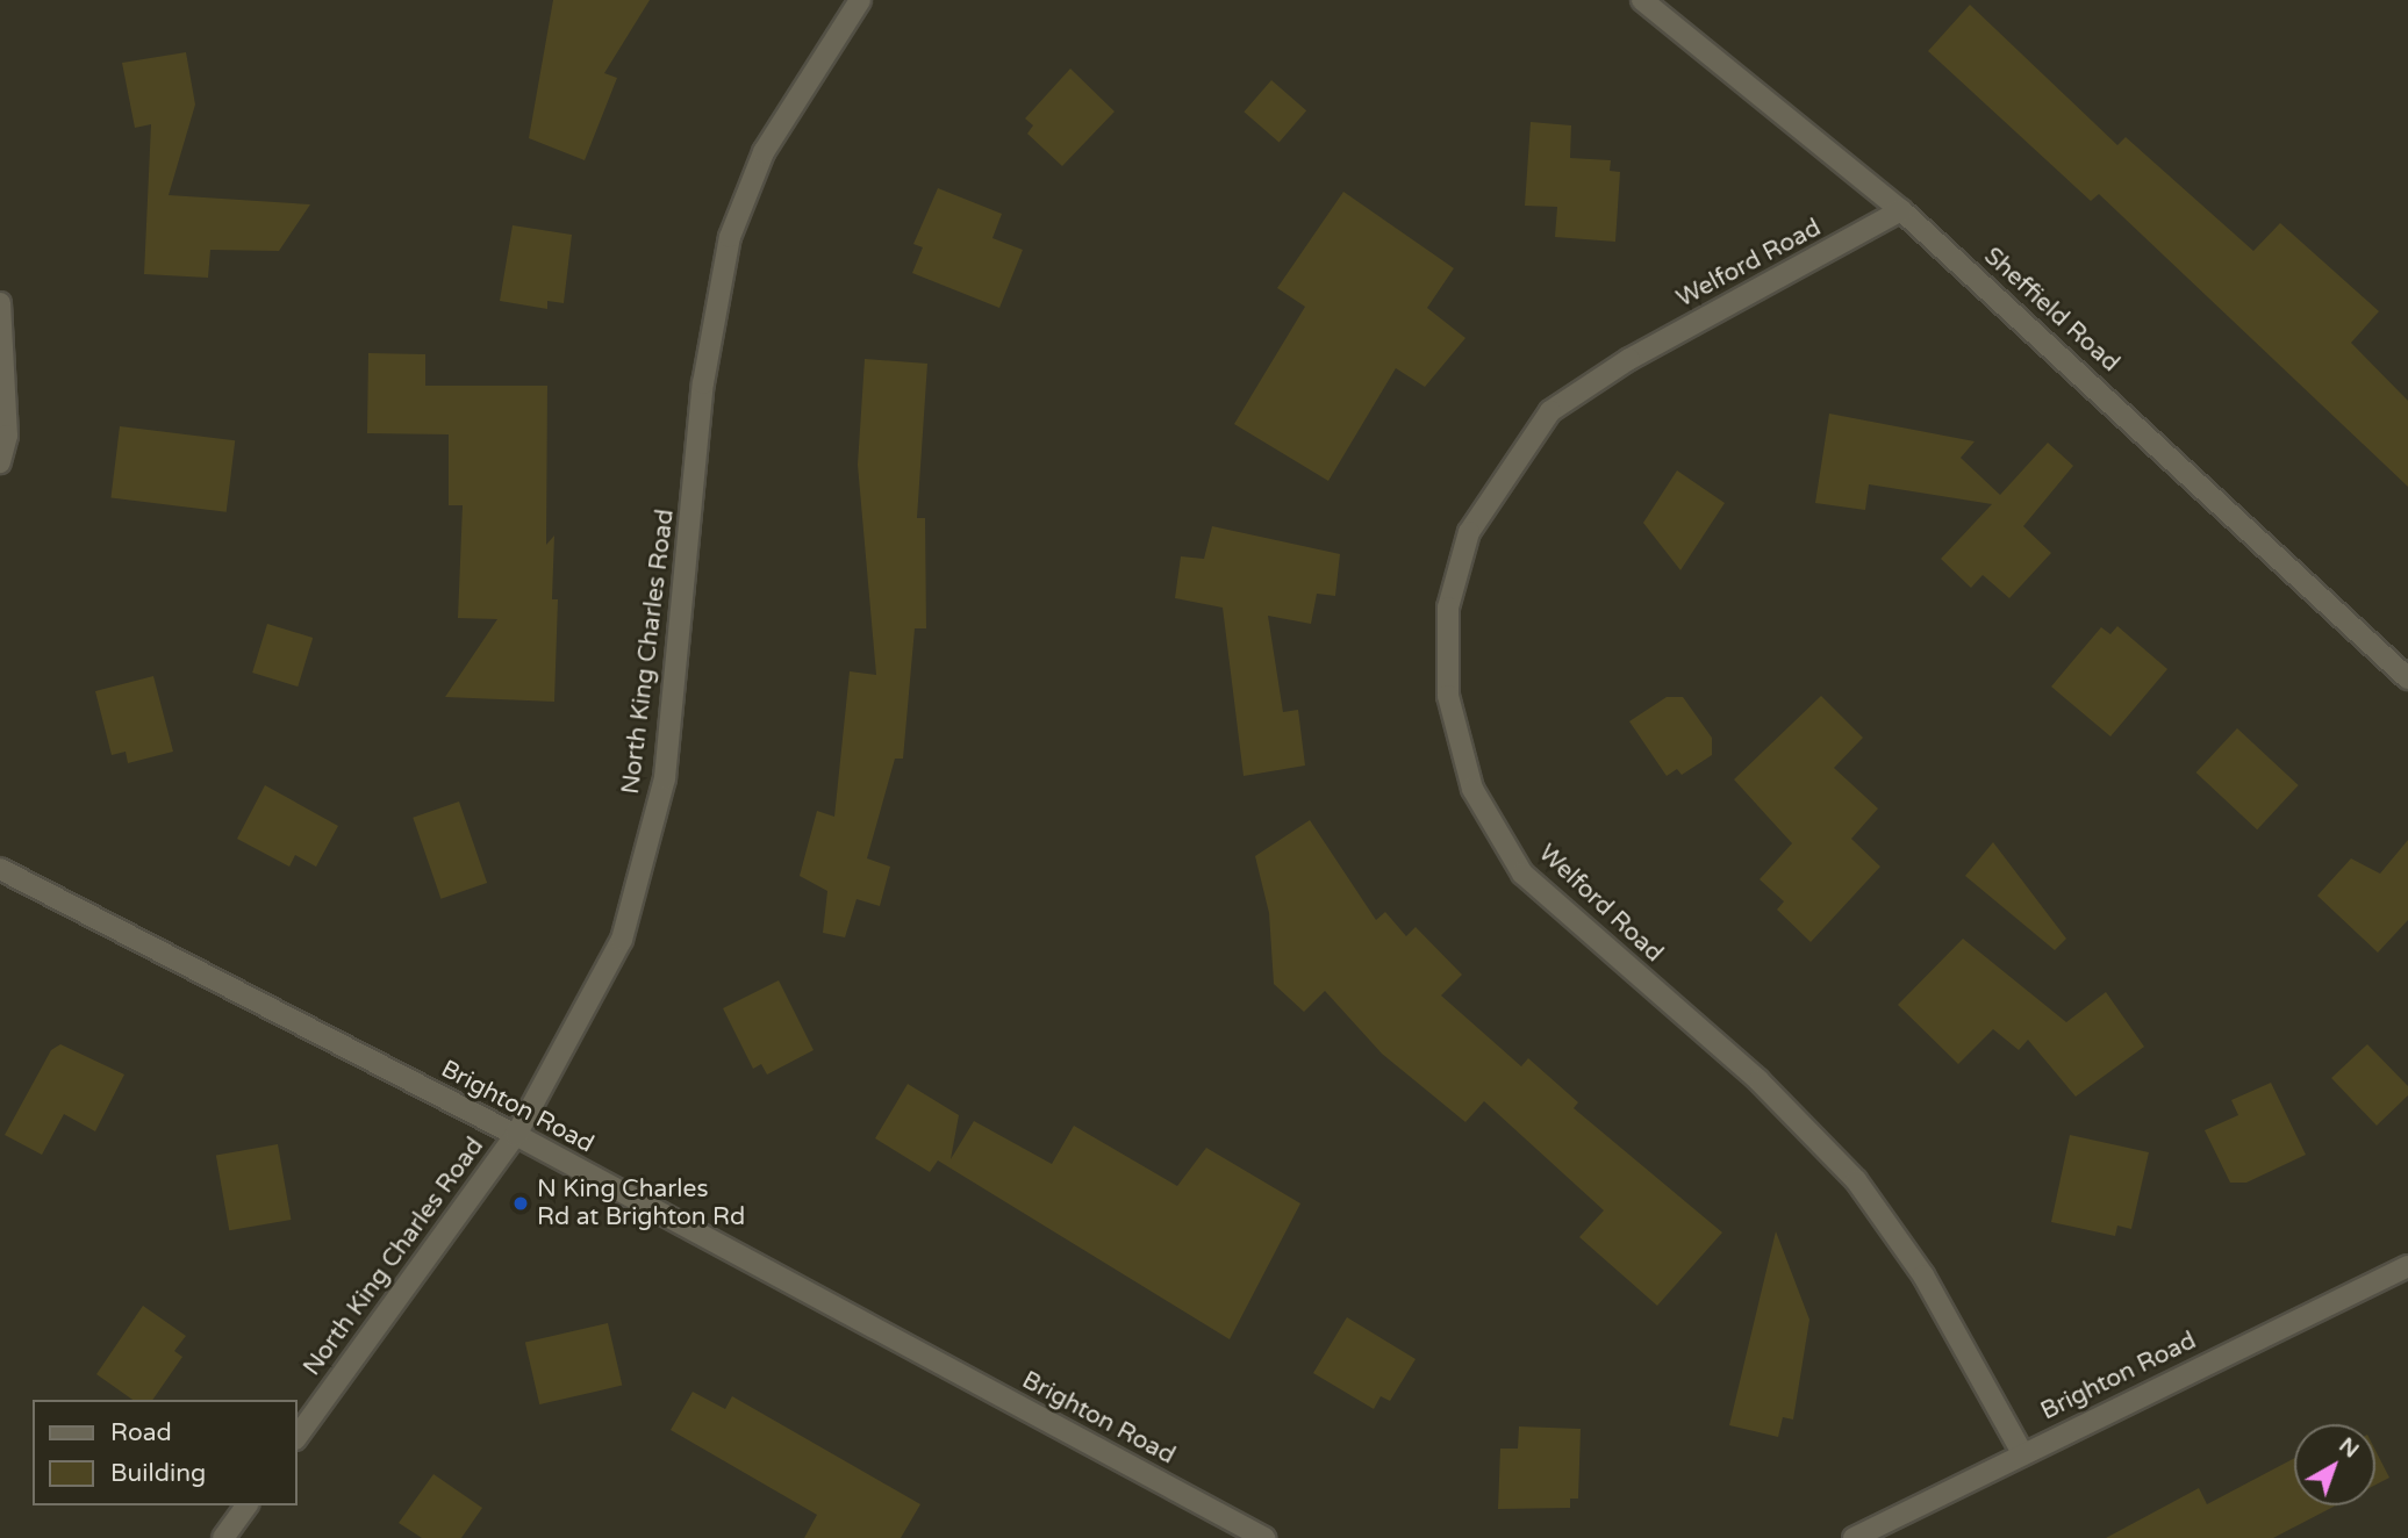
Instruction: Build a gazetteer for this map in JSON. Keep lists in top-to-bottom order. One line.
{"streets":{"street":["Welford Road","Sheffield Road","North King Charles Road","Brighton Road"]},"crossings":[["Welford Road","Sheffield Road"],["Welford Road","Brighton Road"],["North King Charles Road","Brighton Road"]],"places":["N King Charles Rd at Brighton Rd"],"legend":["Road","Building"],"north":"top right"}
